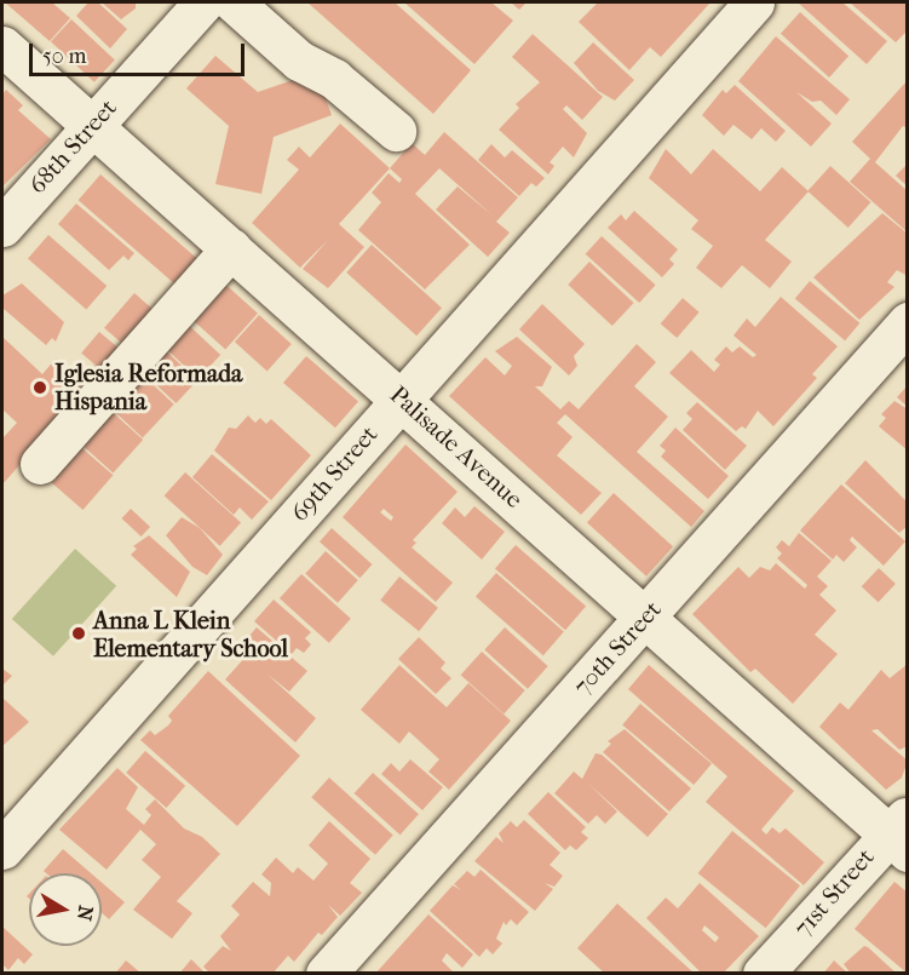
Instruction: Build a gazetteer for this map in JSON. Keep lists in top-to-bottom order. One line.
{"streets":{"street":["68th Street","Palisade Avenue","69th Street","70th Street","71st Street"]},"crossings":[["68th Street","Palisade Avenue"],["Palisade Avenue","69th Street"],["Palisade Avenue","70th Street"],["Palisade Avenue","71st Street"]],"places":["Iglesia Reformada Hispania","Anna L Klein Elementary School"],"scale_bar":"50 m","north":"right"}
